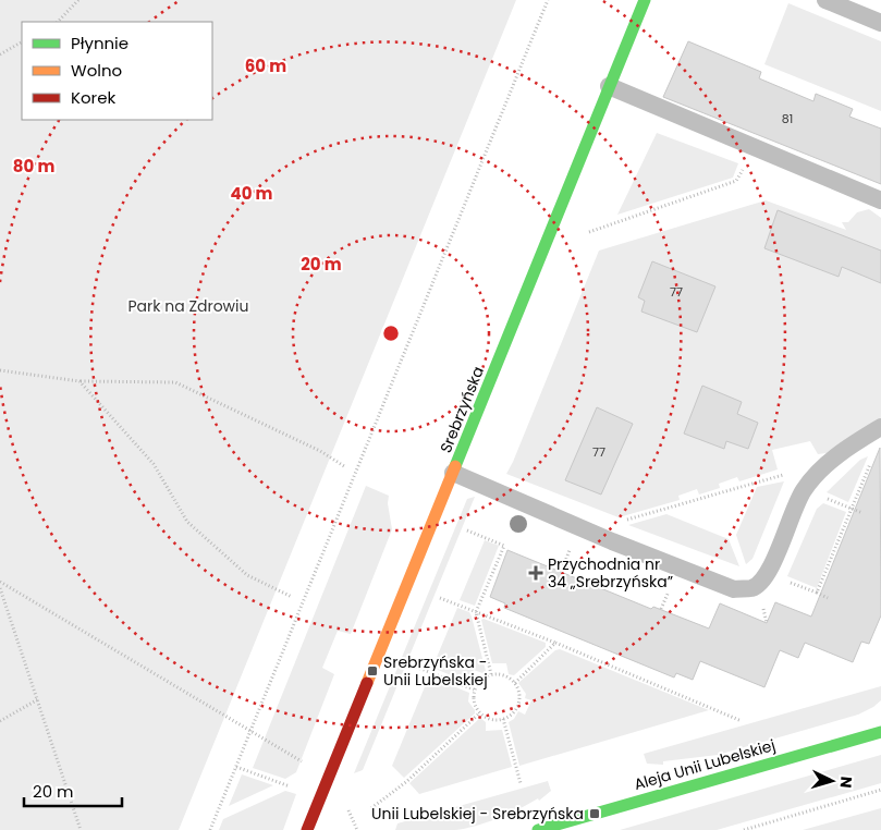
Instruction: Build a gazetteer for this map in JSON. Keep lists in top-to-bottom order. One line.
{"streets":{"street":["Srebrzyńska","Aleja Unii Lubelskiej"]},"parks":["Park na Zdrowiu"],"places":{"health":["Przychodnia nr 34 „Srebrzyńska”"],"transit":["Srebrzyńska - Unii Lubelskiej","Unii Lubelskiej - Srebrzyńska"]},"house_numbers":["81","77","77"],"legend":["Płynnie","Wolno","Korek"],"scale_bar":"20 m","north":"right","rings":["60 m","80 m","40 m","20 m"]}
